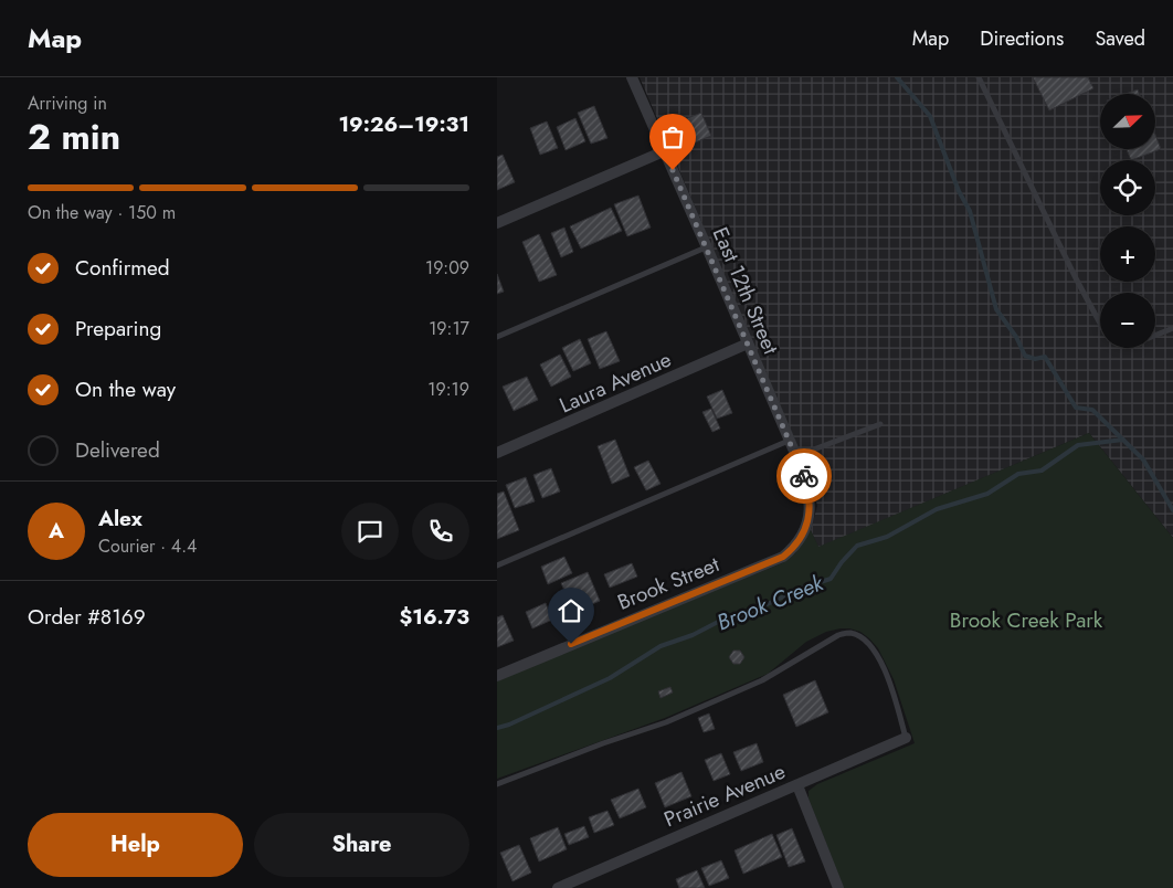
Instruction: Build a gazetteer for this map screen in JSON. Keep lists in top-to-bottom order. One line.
{"streets":{"street":["East 12th Street","Laura Avenue","Brook Street","Prairie Avenue"]},"crossings":[["East 12th Street","Laura Avenue"],["East 12th Street","Brook Street"]],"water":["Brook Creek"],"parks":["Brook Creek Park"],"north":"top right","page":{"header":"Map","nav":["Map","Directions","Saved"],"heading":["2 min","Arriving in","19:26–19:31"],"panel":["Alex","Courier · 4.4","Order #8169","$16.73"],"map_buttons":["+","−"],"bar":"On the way · 150 m","list":[["Confirmed","19:09"],["Preparing","19:17"],["On the way","19:19"],"Delivered"],"round":"A","buttons":["Help","Share"]}}
